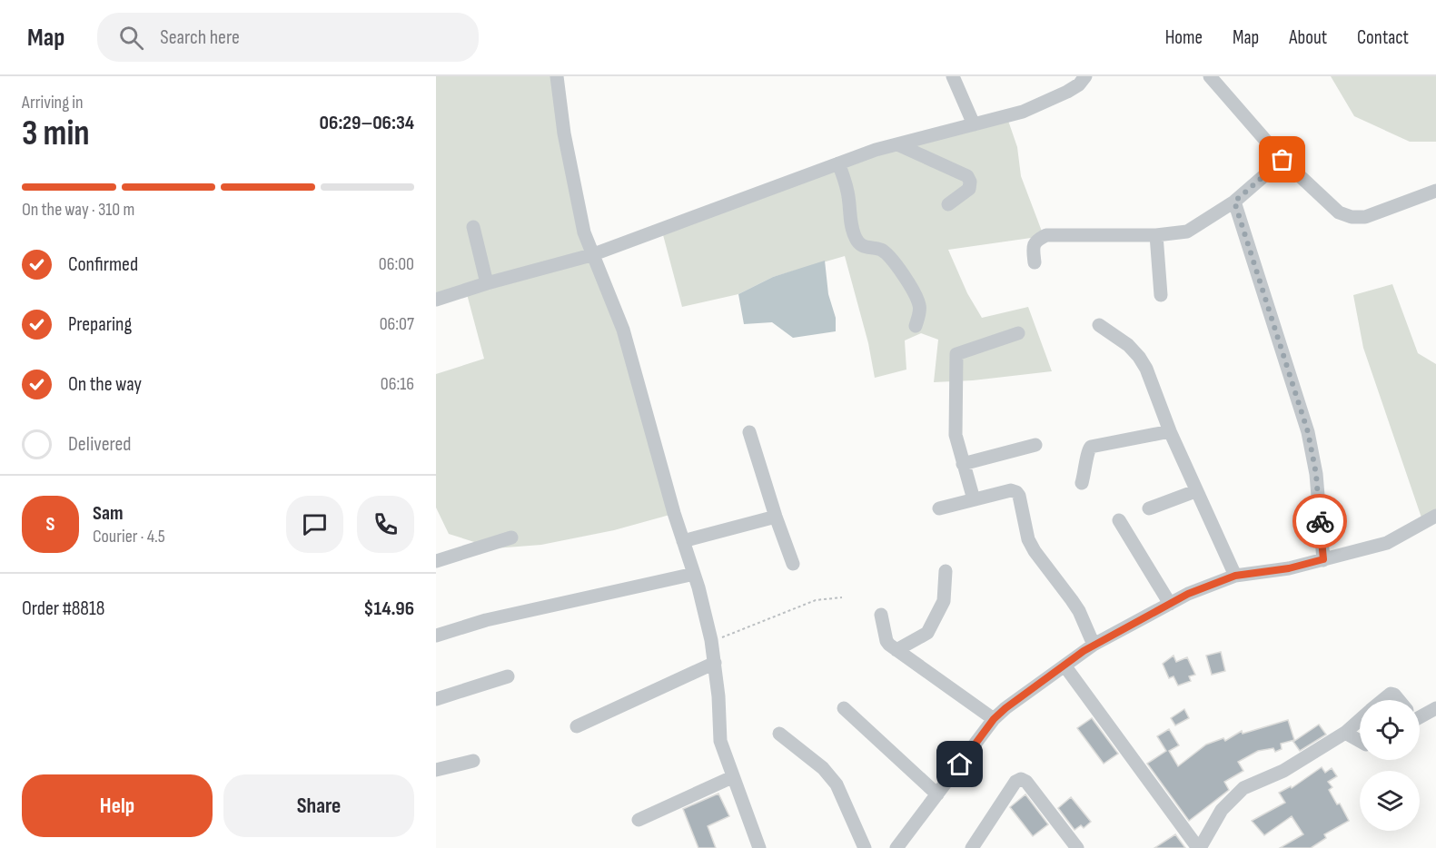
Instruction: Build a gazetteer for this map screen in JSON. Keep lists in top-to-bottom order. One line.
{"page":{"header":"Map","search":"Search here","nav":["Home","Map","About","Contact"],"heading":["3 min","Arriving in","06:29–06:34"],"panel":["Sam","Courier · 4.5","Order #8818","$14.96"],"bar":"On the way · 310 m","list":[["Confirmed","06:00"],["Preparing","06:07"],["On the way","06:16"],"Delivered"],"round":"S","buttons":["Help","Share"]}}
